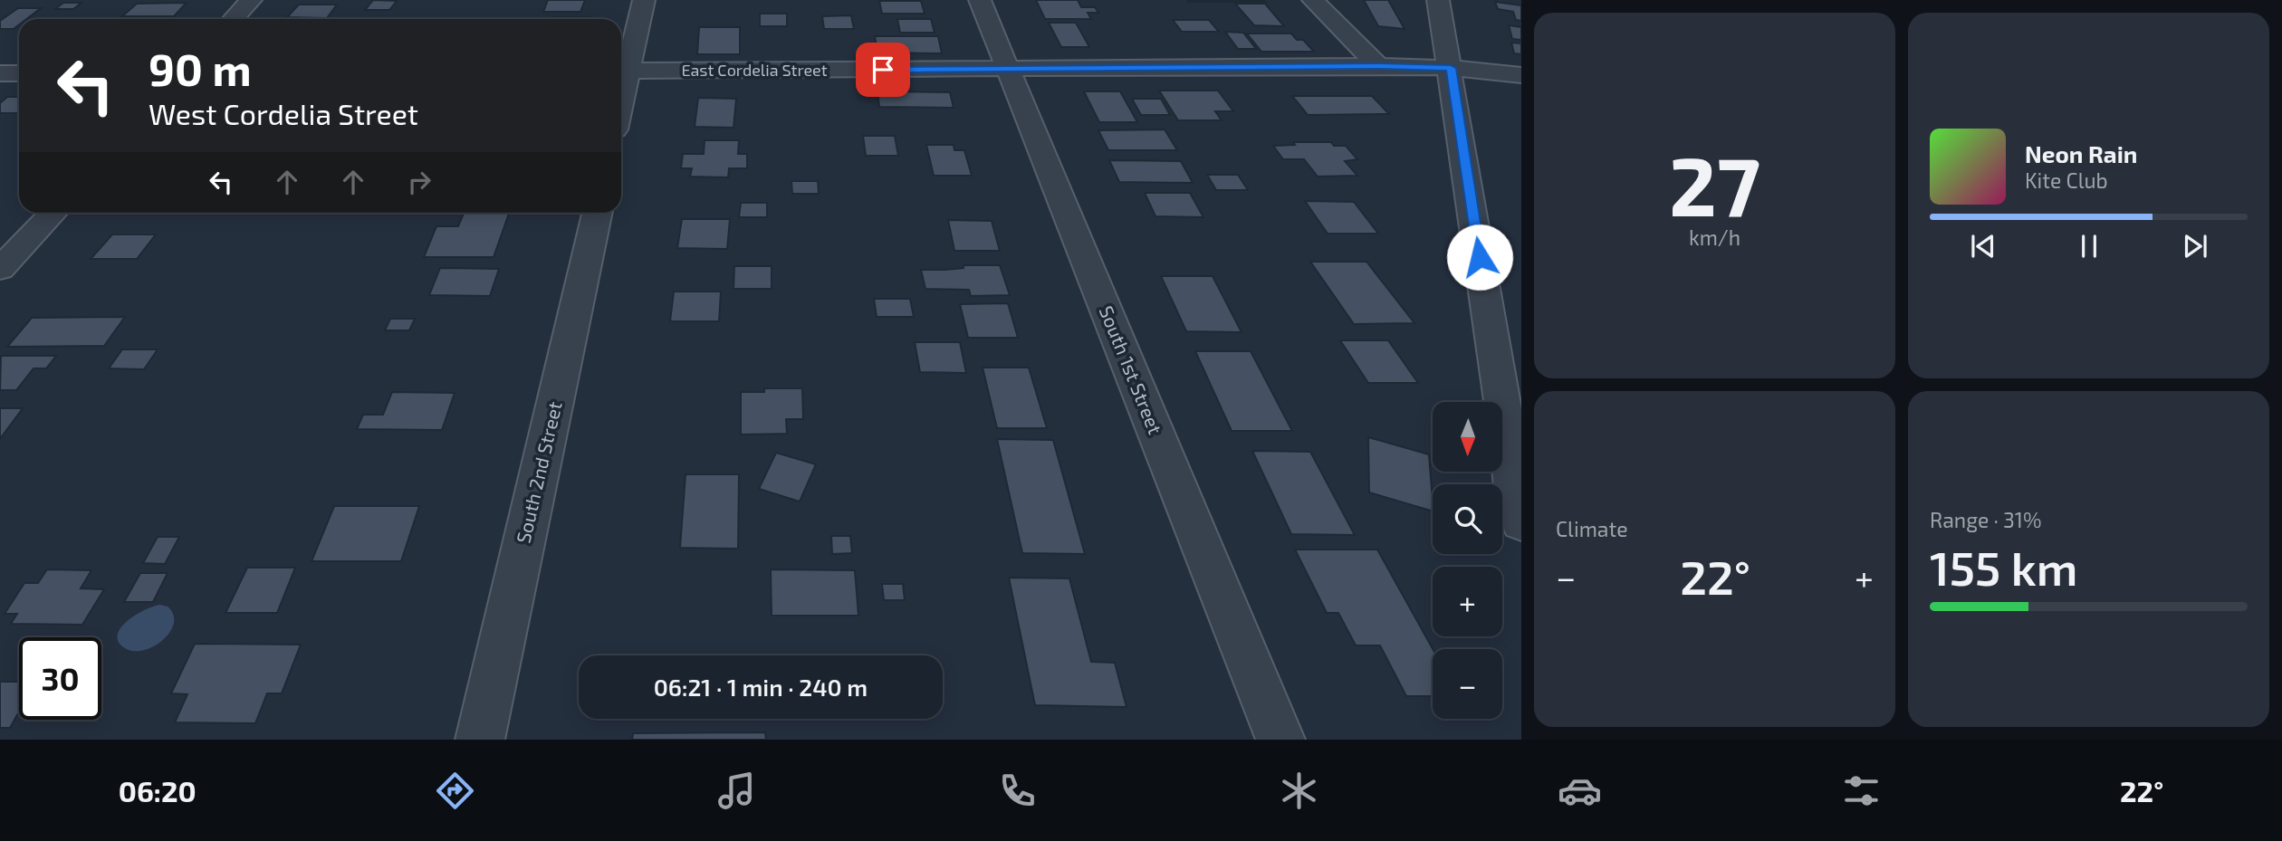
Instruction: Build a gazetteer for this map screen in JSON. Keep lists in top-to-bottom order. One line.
{"streets":{"street":["East Cordelia Street","South 1st Street","South 2nd Street"]},"crossings":[["East Cordelia Street","South 1st Street"]],"north":"bottom","page":{"tile":[["27","km/h"],"Climate",["Range · 31%","155 km"]],"turn":["90 m","West Cordelia Street"],"song":["Neon Rain","Kite Club"],"map_buttons":["+","−"],"heat":["−","22°","+"],"limit":"30","trip":"06:21 · 1 min · 240 m","tabs":["06:20","22°"]}}
